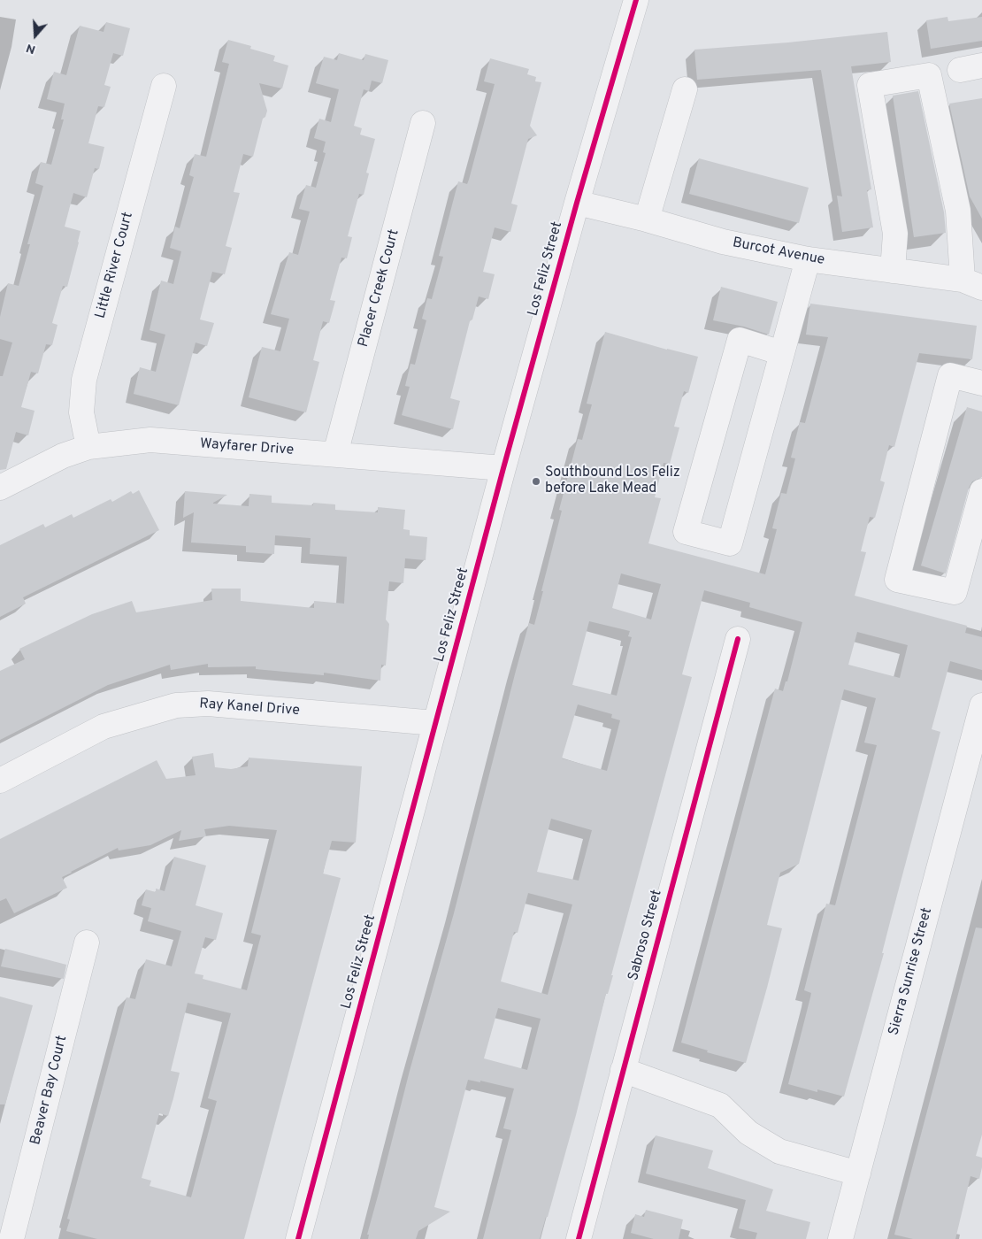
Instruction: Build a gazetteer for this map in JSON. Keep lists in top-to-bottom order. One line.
{"streets":{"street":["Burcot Avenue","Little River Court","Los Feliz Street","Placer Creek Court","Wayfarer Drive","Ray Kanel Drive","Sabroso Street","Sierra Sunrise Street","Beaver Bay Court"]},"crossings":[["Burcot Avenue","Los Feliz Street"],["Little River Court","Wayfarer Drive"],["Los Feliz Street","Wayfarer Drive"],["Los Feliz Street","Ray Kanel Drive"],["Placer Creek Court","Wayfarer Drive"]],"places":["Southbound Los Feliz before Lake Mead"],"north":"bottom"}
